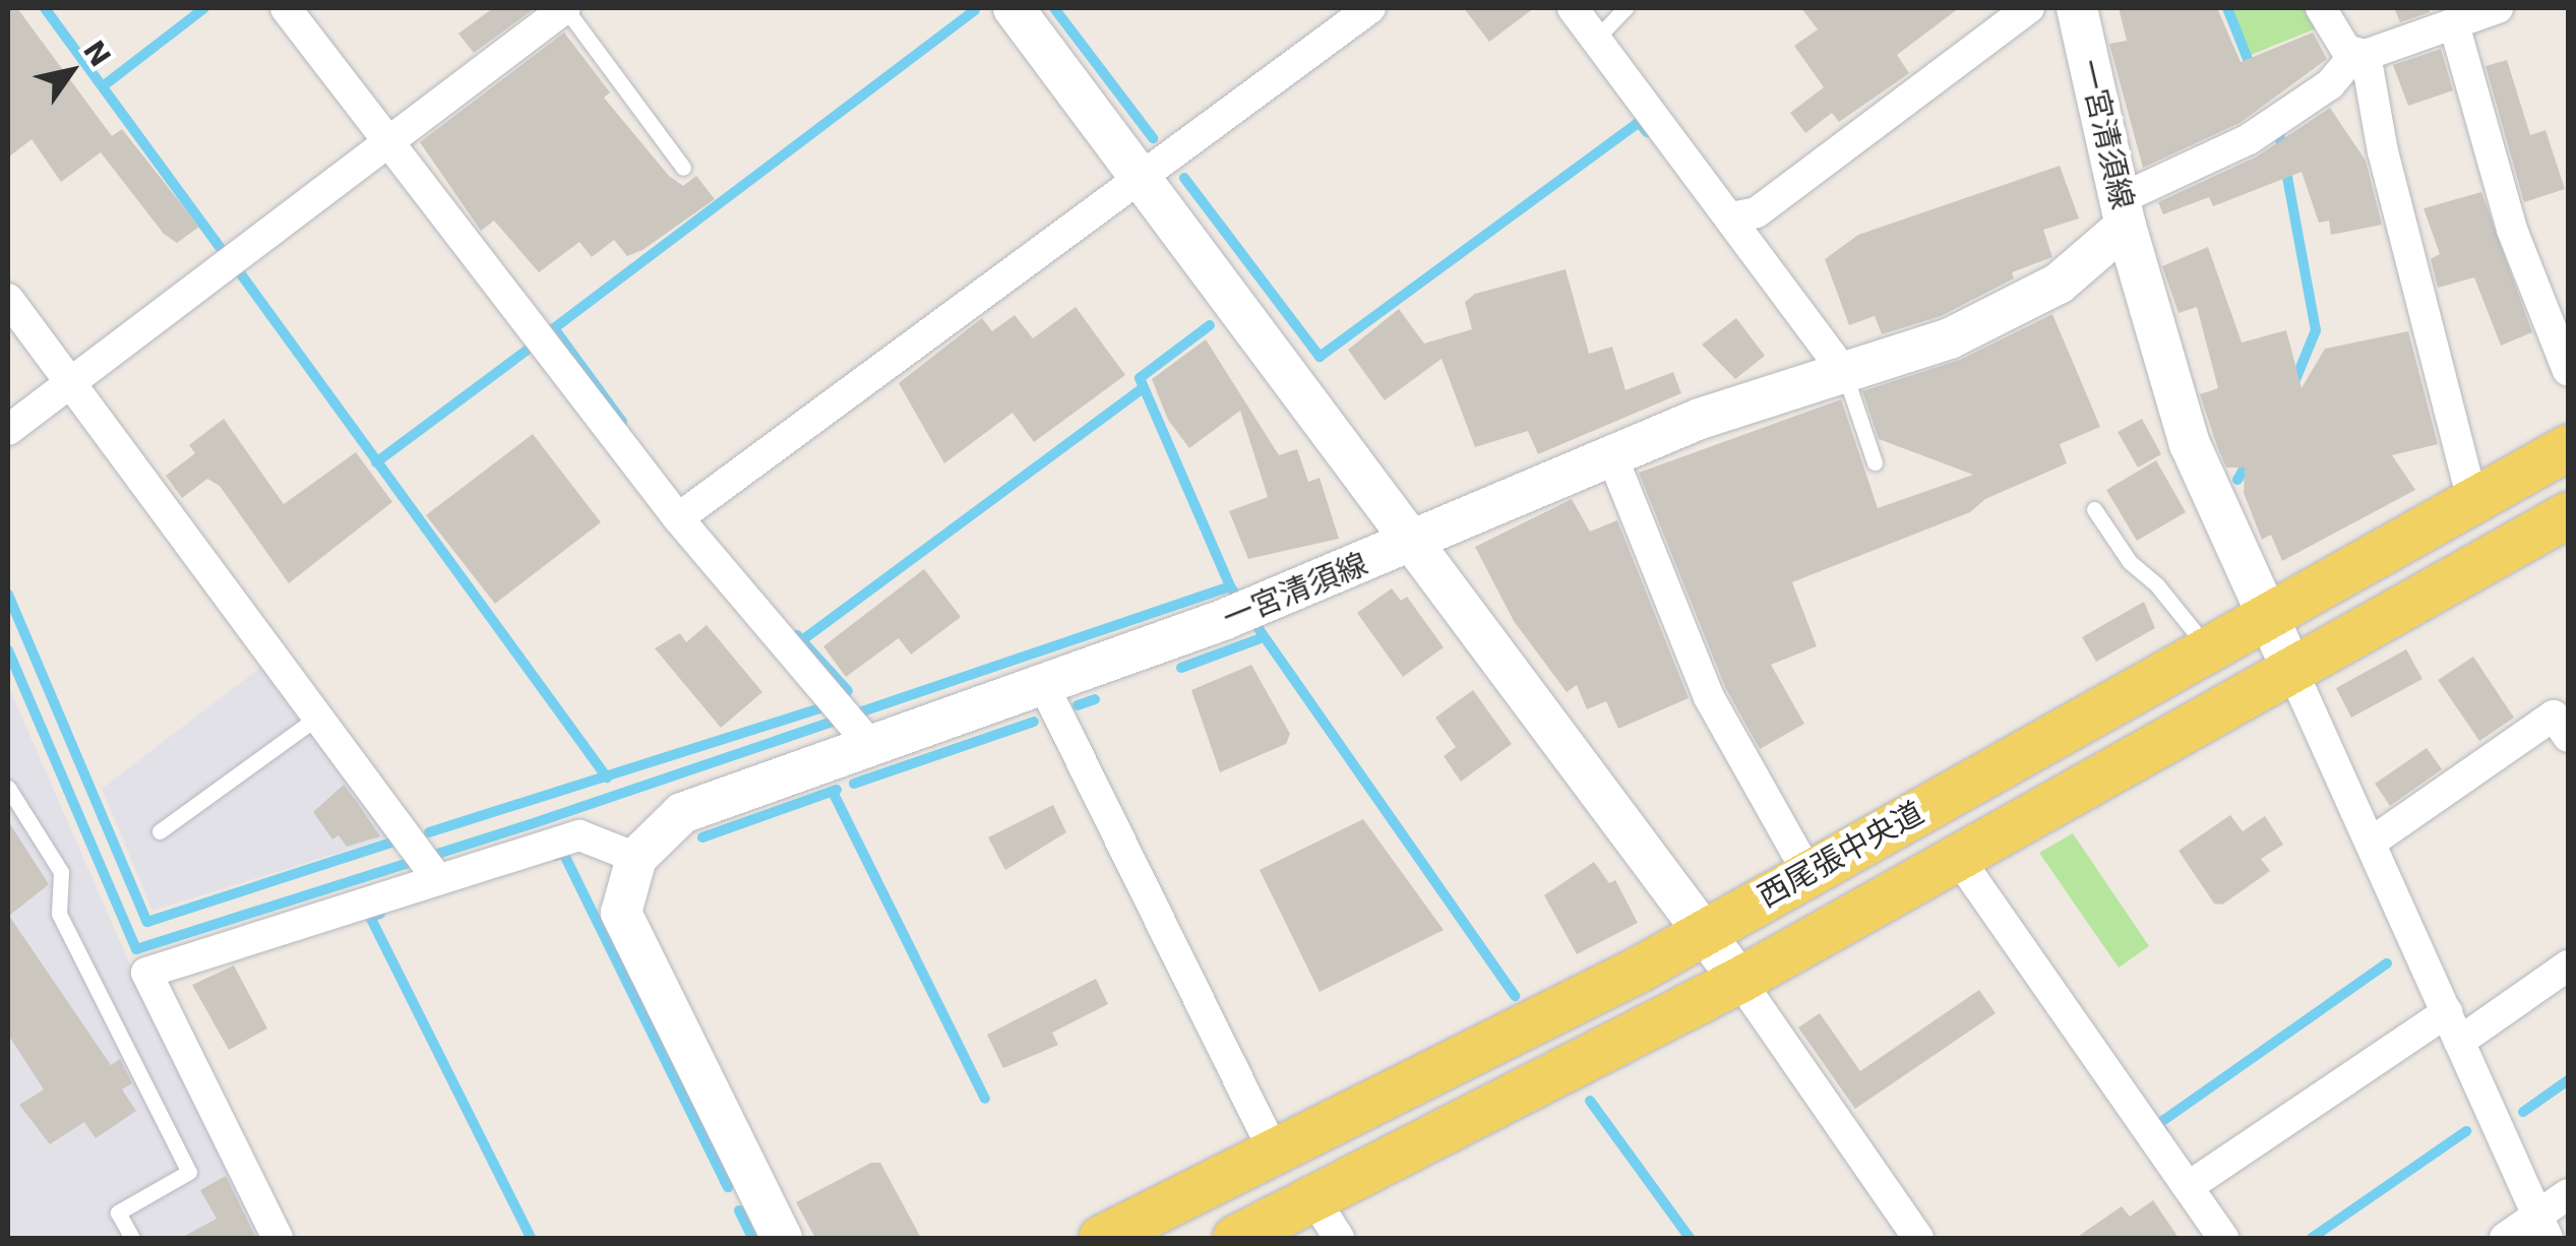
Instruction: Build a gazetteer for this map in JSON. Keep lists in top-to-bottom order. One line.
{"streets":{"main road":["一宮清須線","西尾張中央道"]},"north":"top right"}
